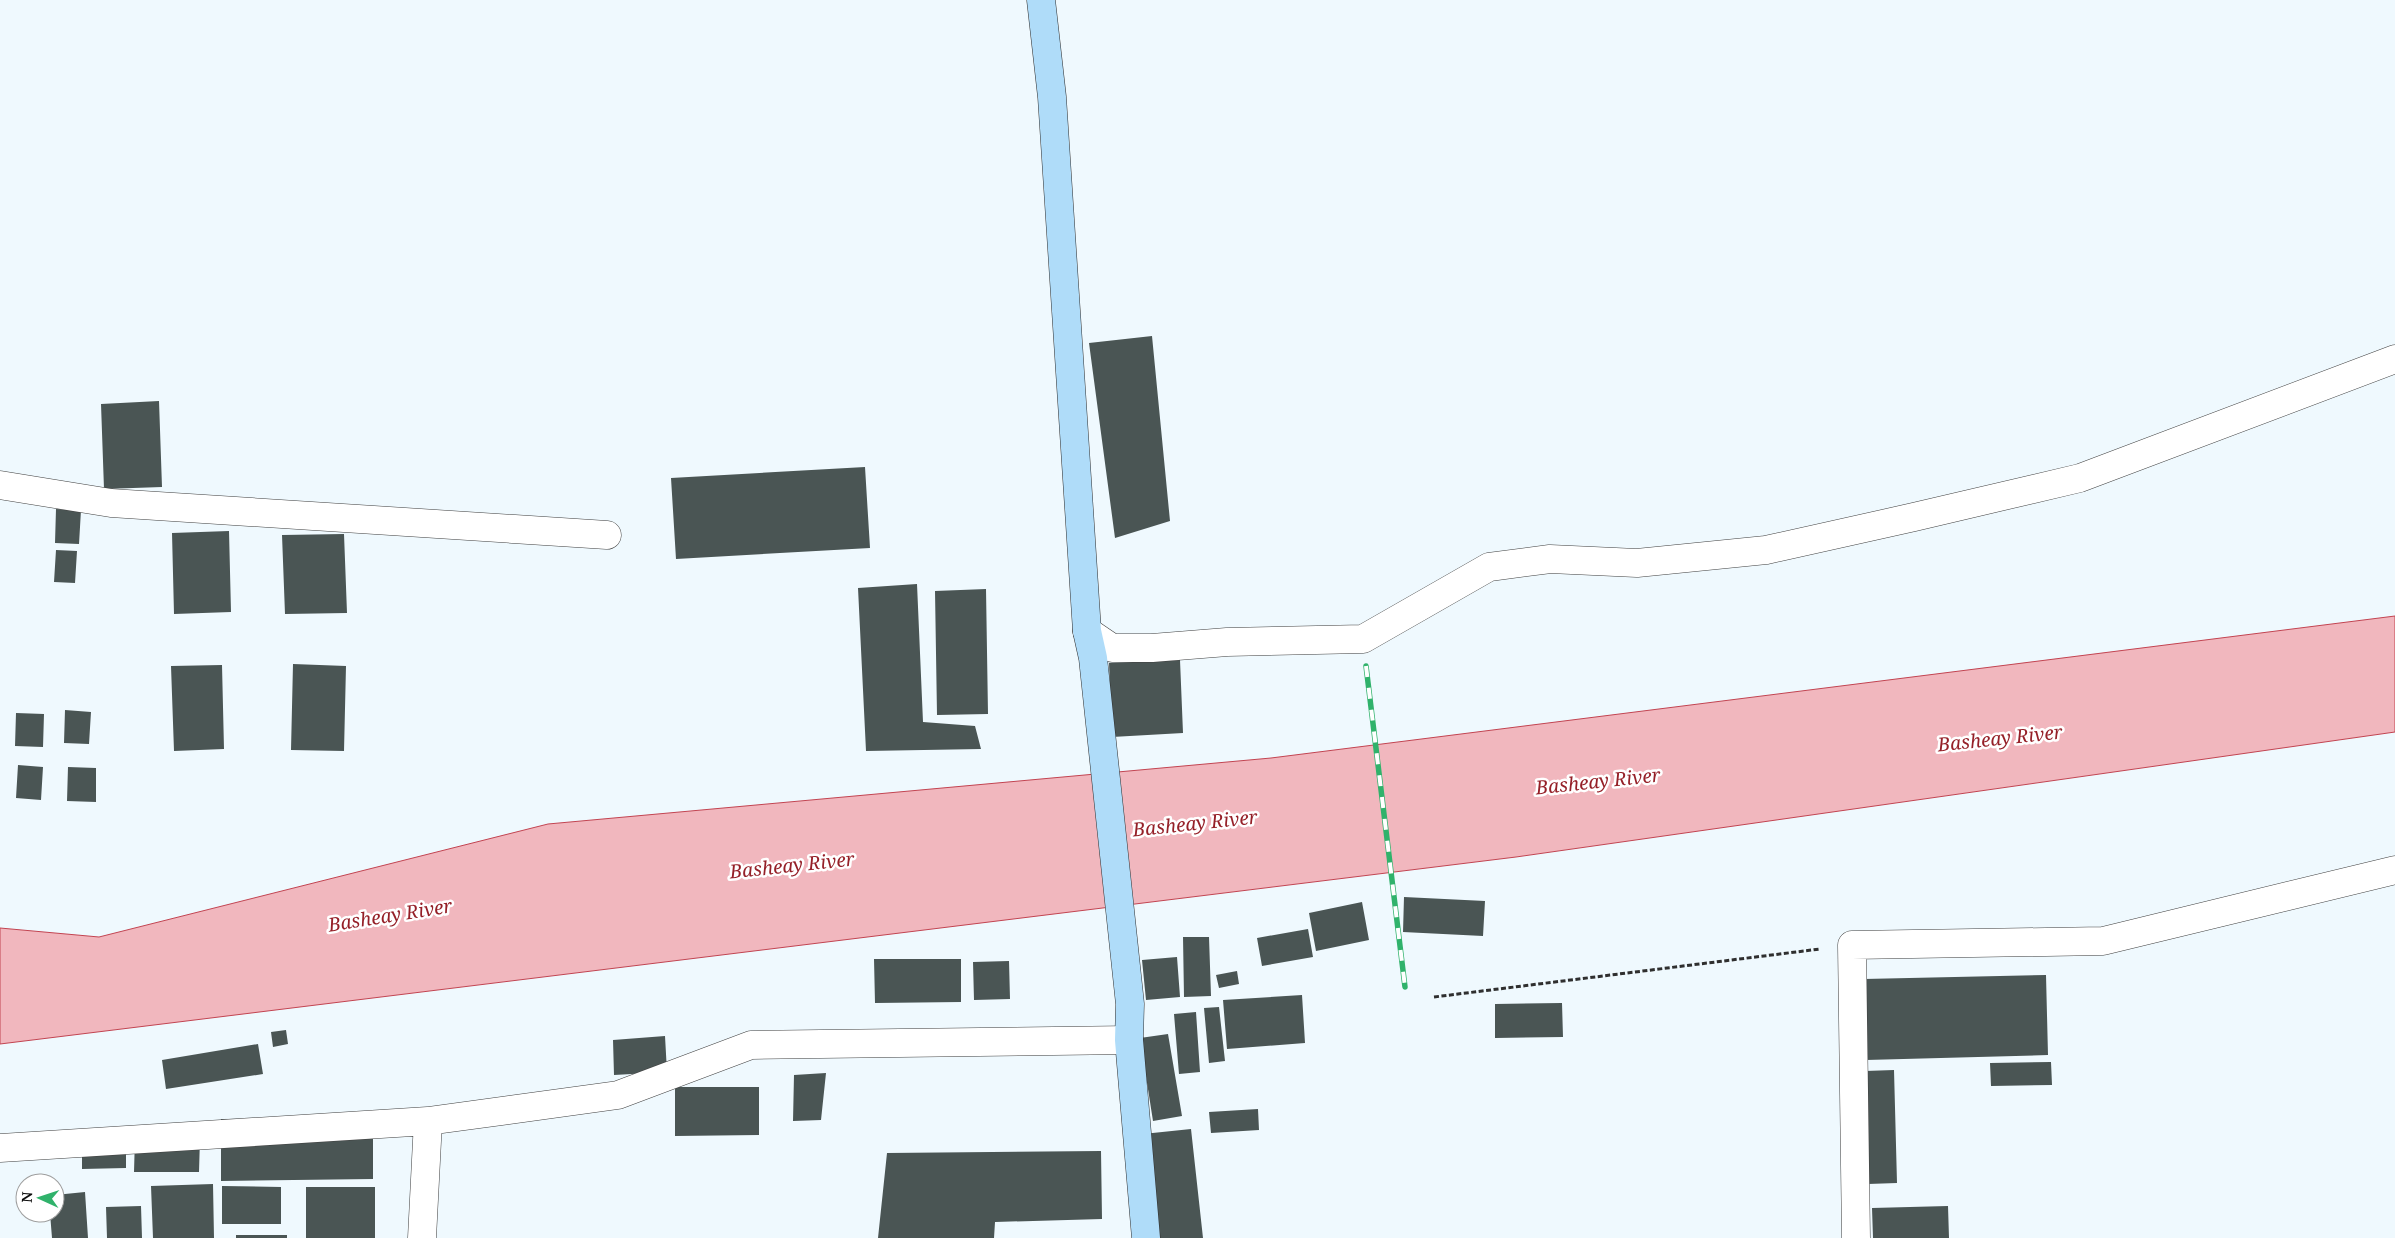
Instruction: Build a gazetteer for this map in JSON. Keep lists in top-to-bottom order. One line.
{"water":["Basheay River"],"north":"left"}
